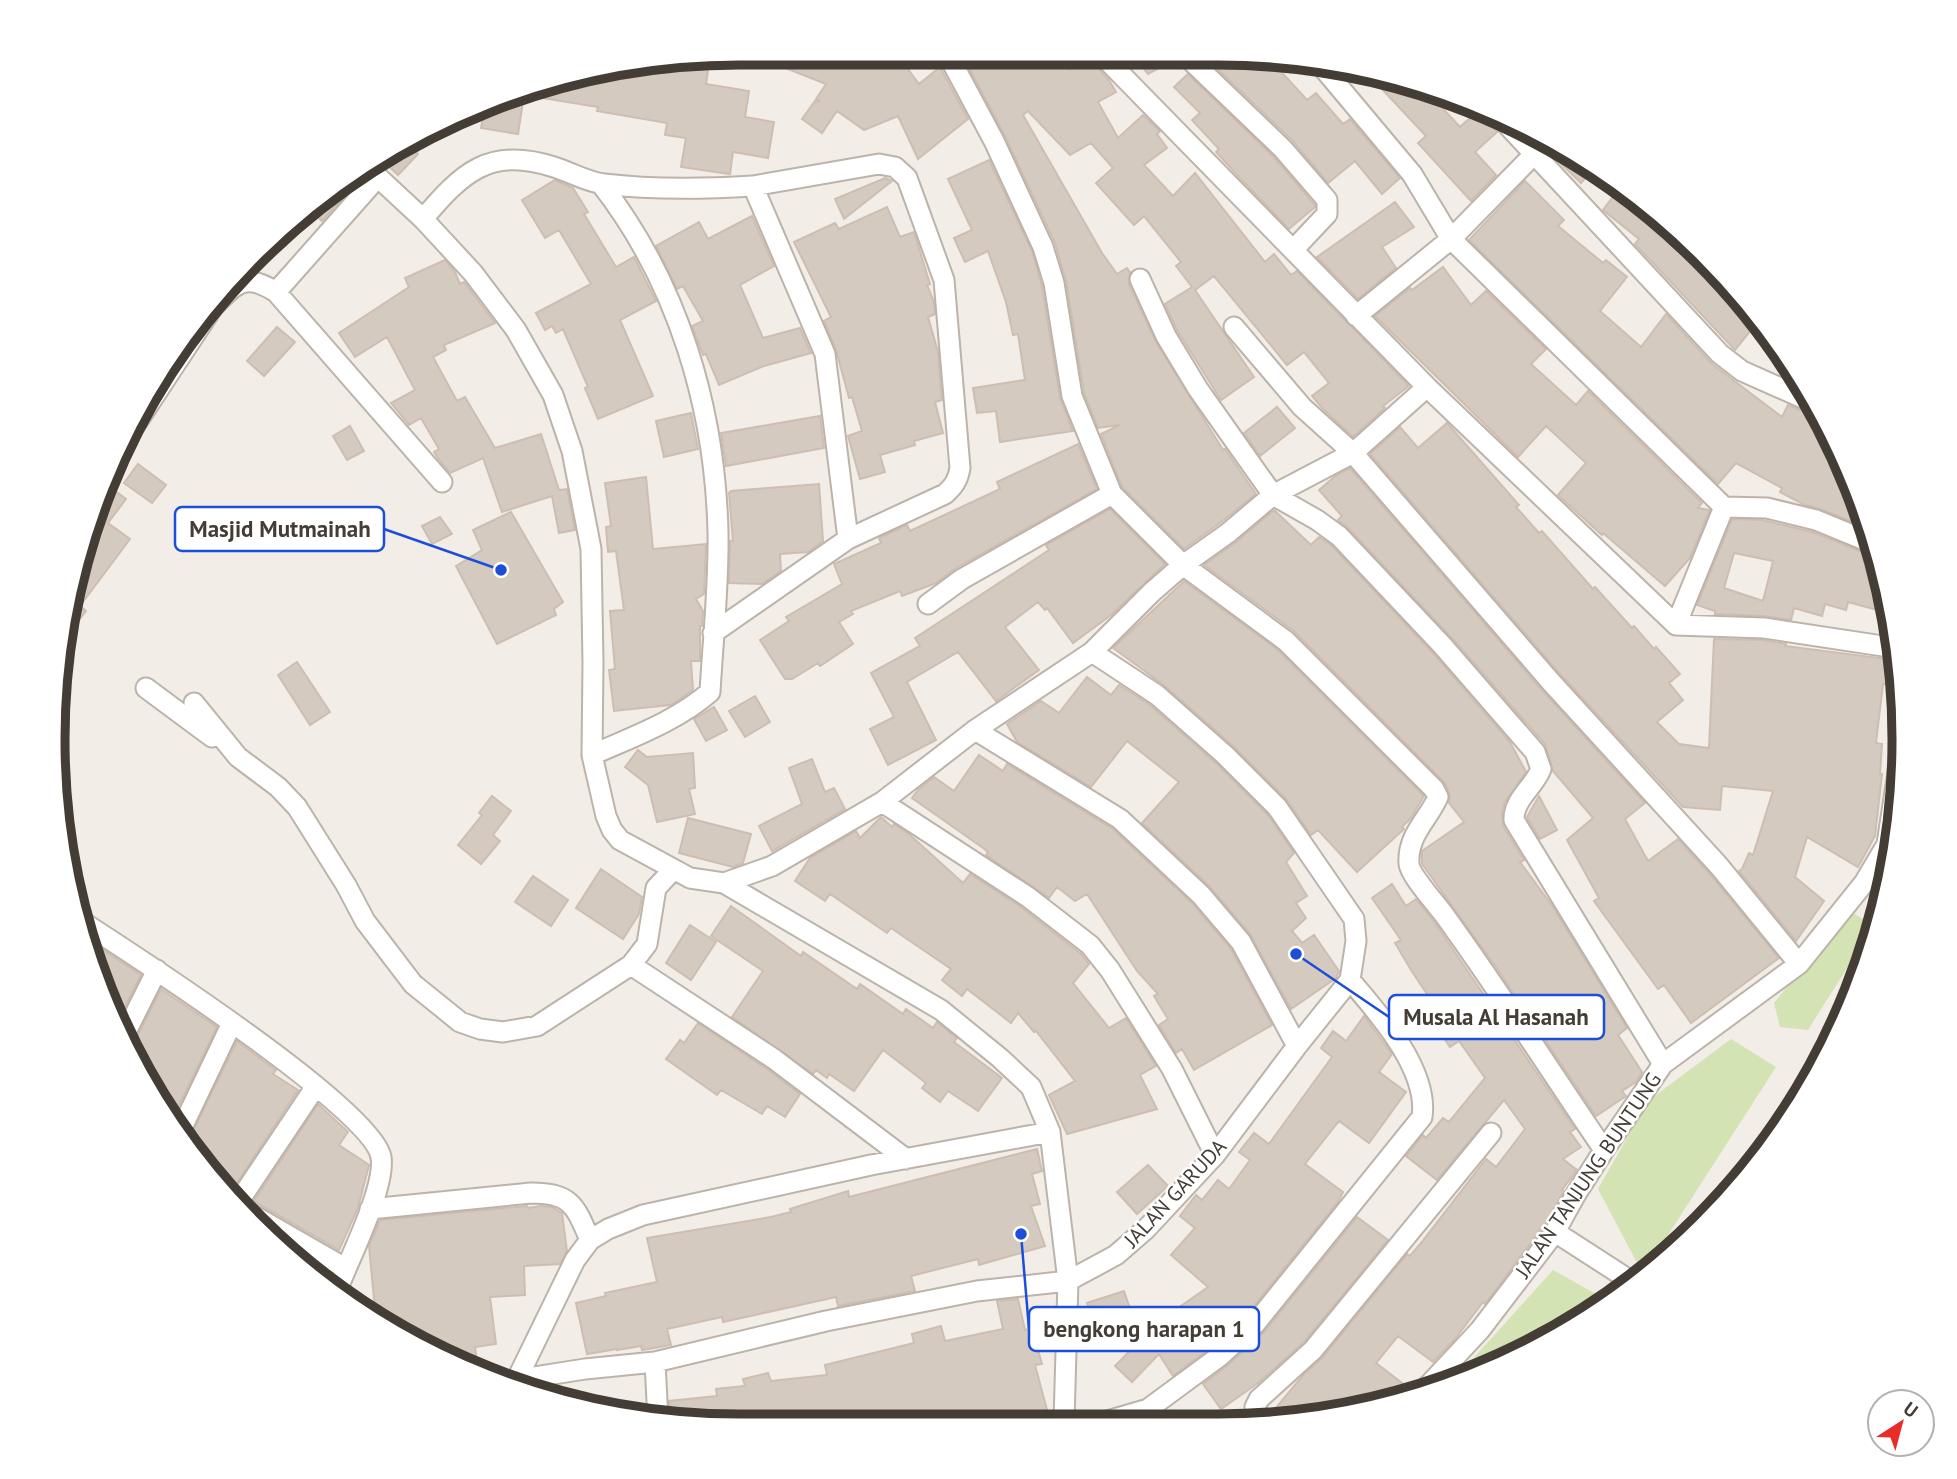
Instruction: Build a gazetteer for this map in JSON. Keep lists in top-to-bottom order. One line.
{"streets":{"street":["JALAN TANJUNG BUNTUNG","JALAN GARUDA"]},"places":["Masjid Mutmainah","Musala Al Hasanah","bengkong harapan 1"],"north":"top right"}
